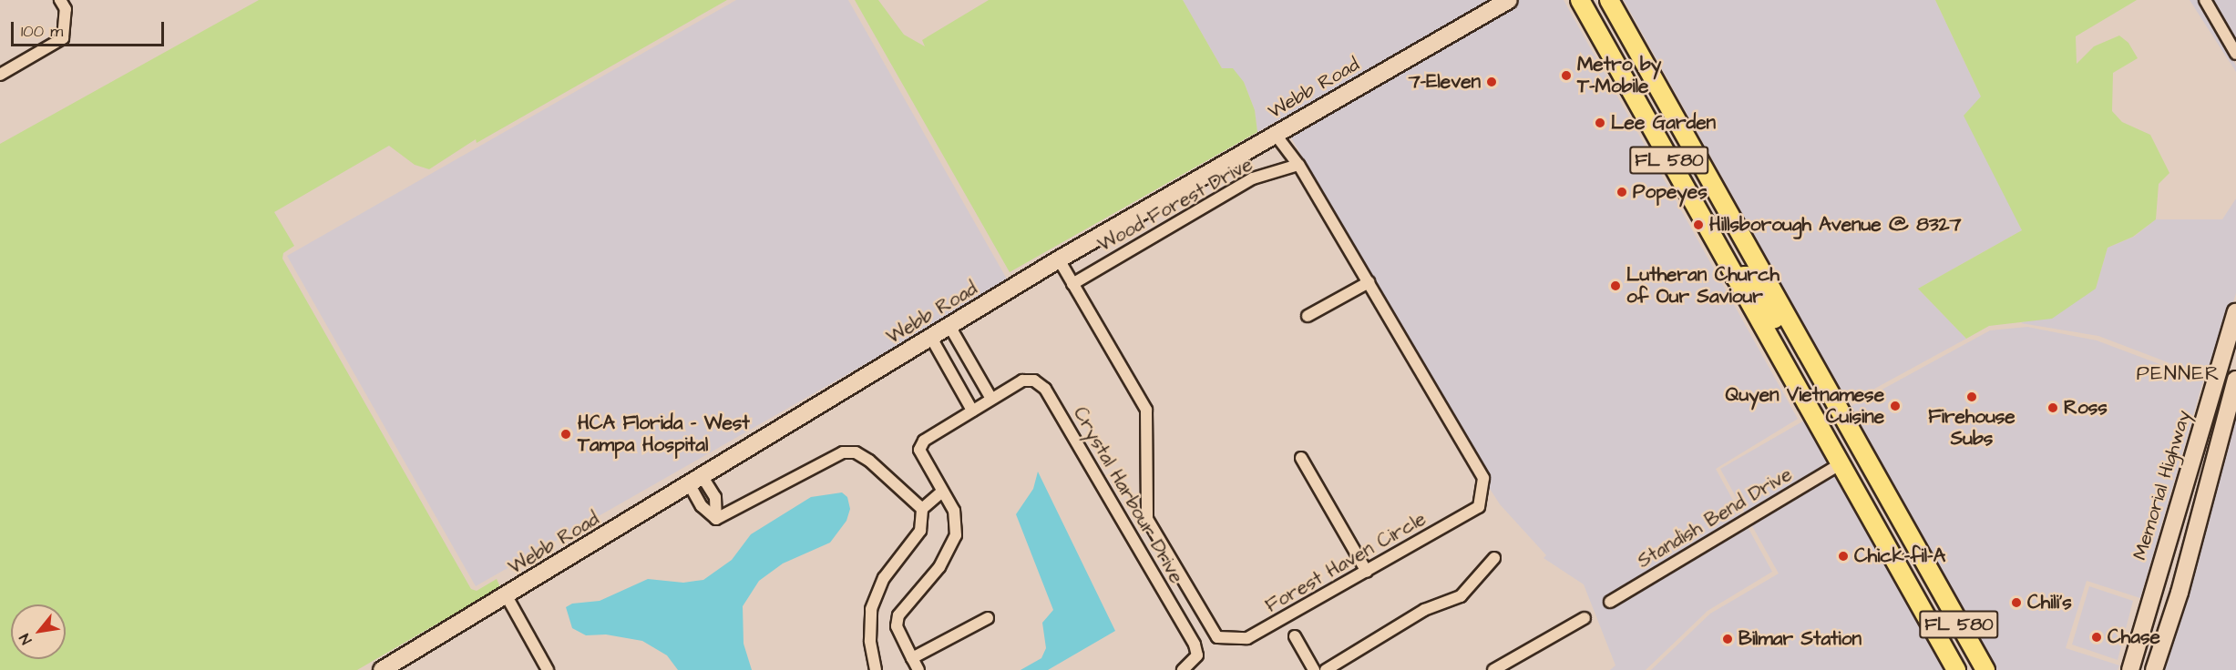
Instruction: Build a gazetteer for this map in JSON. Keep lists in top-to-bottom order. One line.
{"streets":{"main road":["FL 580"],"street":["Webb Road","Wood Forest Drive","Memorial Highway","Crystal Harbour Drive","Standish Bend Drive","Forest Haven Circle"]},"crossings":[["Webb Road","Forest Haven Circle"],["FL 580","Standish Bend Drive"],["Wood Forest Drive","Forest Haven Circle"]],"districts":["PENNER"],"places":["Metro by T-Mobile","7-Eleven","Lee Garden","Popeyes","Hillsborough Avenue @ 8327","Lutheran Church of Our Saviour","Firehouse Subs","Quyen Vietnamese Cuisine","Ross","HCA Florida - West Tampa Hospital","Chick-fil-A","Chili's","Chase","Bilmar Station"],"scale_bar":"100 m","north":"bottom left"}
